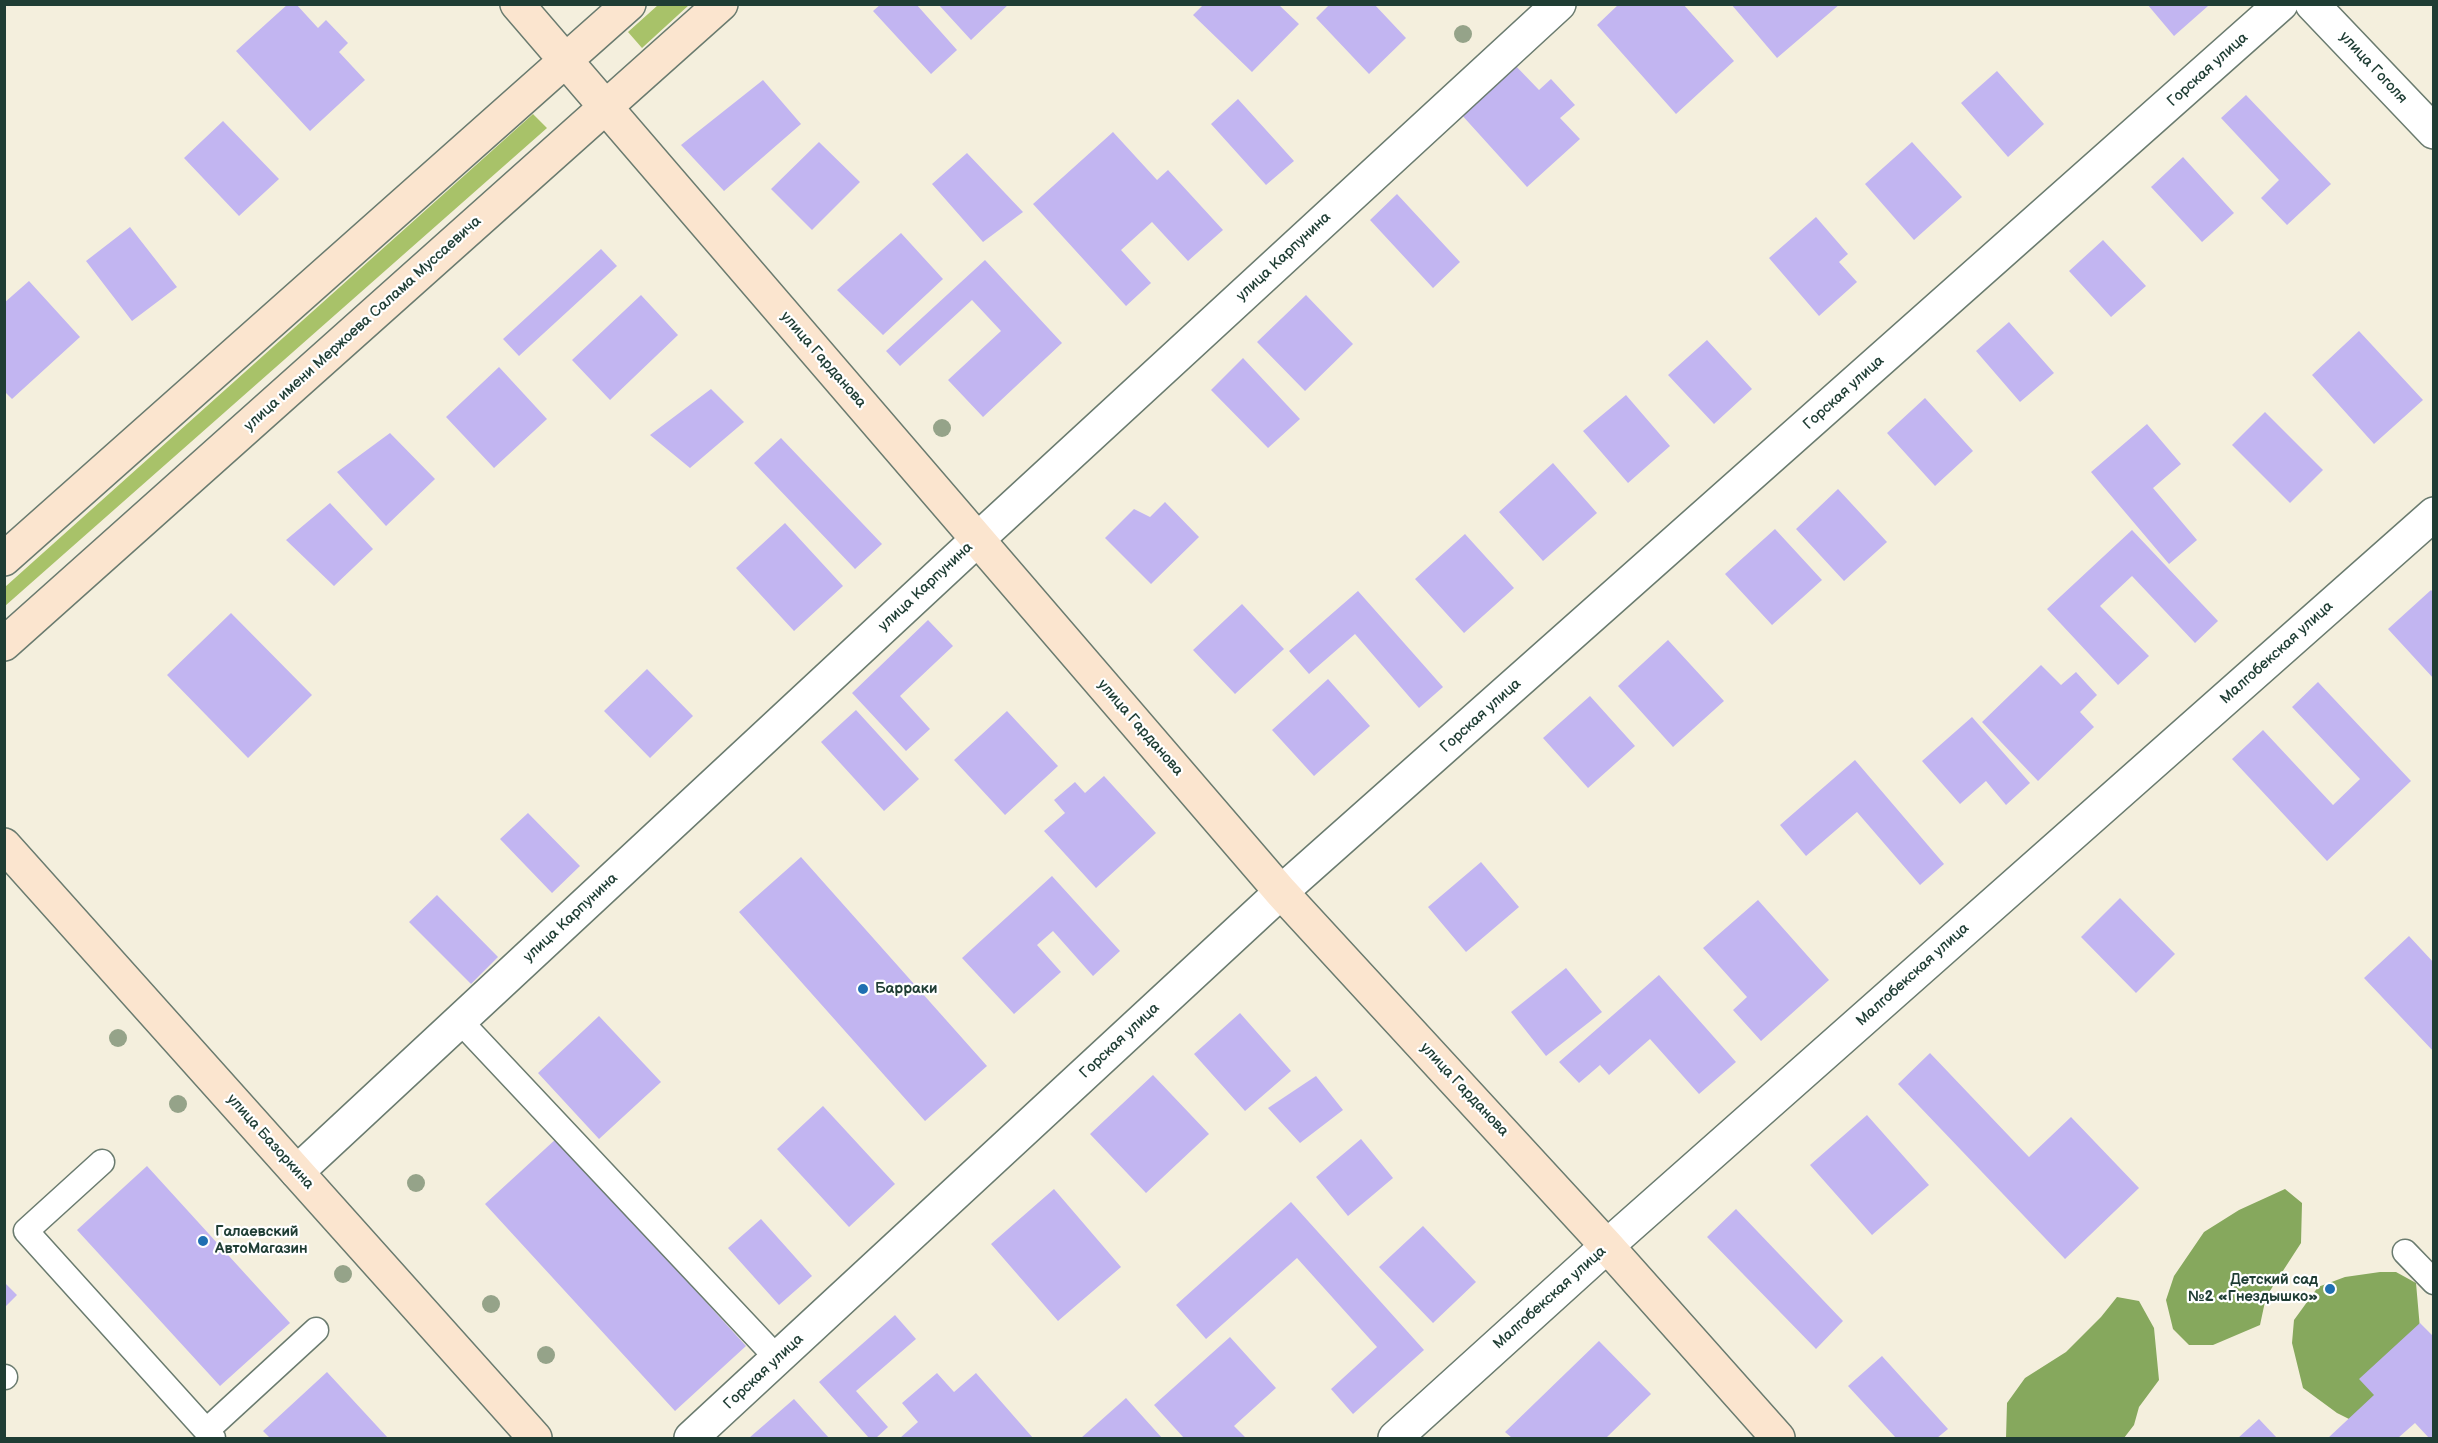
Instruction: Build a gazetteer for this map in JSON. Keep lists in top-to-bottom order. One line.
{"streets":{"street":["улица Гоголя","Горская улица","улица Карпунина","улица имени Мержоева Салама Муссаевича","улица Гарданова","Малгобекская улица","улица Базоркина"]},"crossings":[["Горская улица","улица Гарданова"],["улица Карпунина","улица Гарданова"],["улица Карпунина","улица Базоркина"],["улица имени Мержоева Салама Муссаевича","улица Гарданова"],["улица Гарданова","Малгобекская улица"]],"places":["Барраки","Галаевский АвтоМагазин","Детский сад №2 «Гнездышко»"]}
